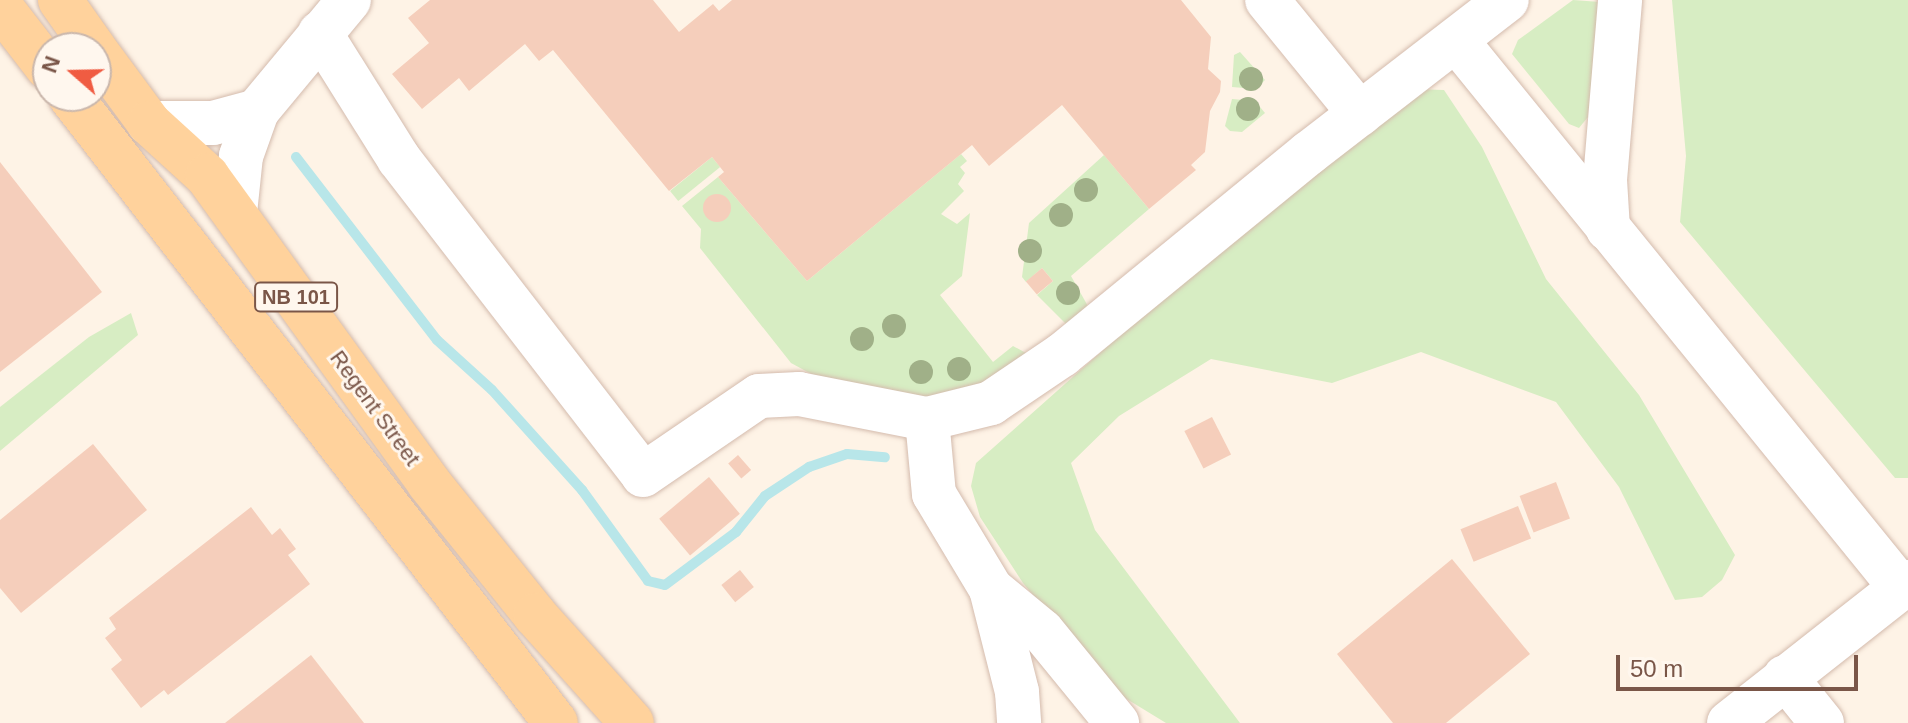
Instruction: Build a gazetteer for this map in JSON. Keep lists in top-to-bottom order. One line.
{"streets":{"main road":["NB 101","Regent Street"]},"scale_bar":"50 m","north":"left"}
